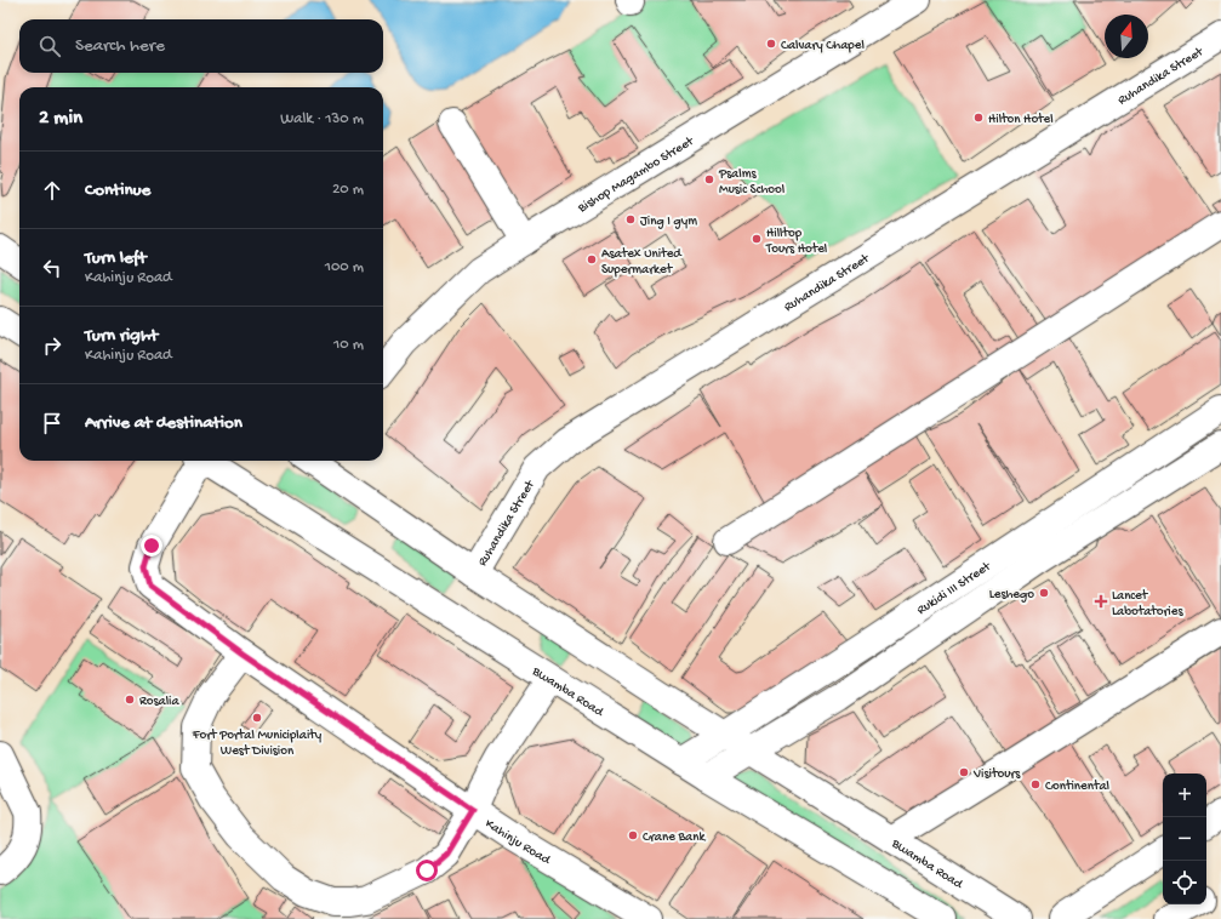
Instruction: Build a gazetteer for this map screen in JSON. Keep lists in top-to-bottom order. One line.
{"streets":{"main road":["Ruhandika Street","Bishop Magambo Street","Rukidi III Street","Bwamba Road","Kahinju Road"]},"crossings":[["Ruhandika Street","Bwamba Road"],["Rukidi III Street","Bwamba Road"]],"places":{"other":["Calvary Chapel","Hilton Hotel","Psalms Music School","Jing I gym","Hilltop Tours Hotel","Asatex United Supermarket","Leshego","Rosalia","Fort Portal Municiplaity West Division","Visitours","Continental","Crane Bank"],"health":["Lancet Labotatories"]},"north":"top","page":{"search":"Search here","heading":["2 min","Walk · 130 m"],"list":[["Continue","20 m"],["Turn left","Kahinju Road","100 m"],["Turn right","Kahinju Road","10 m"],"Arrive at destination"],"map_buttons":["+","−"]}}
